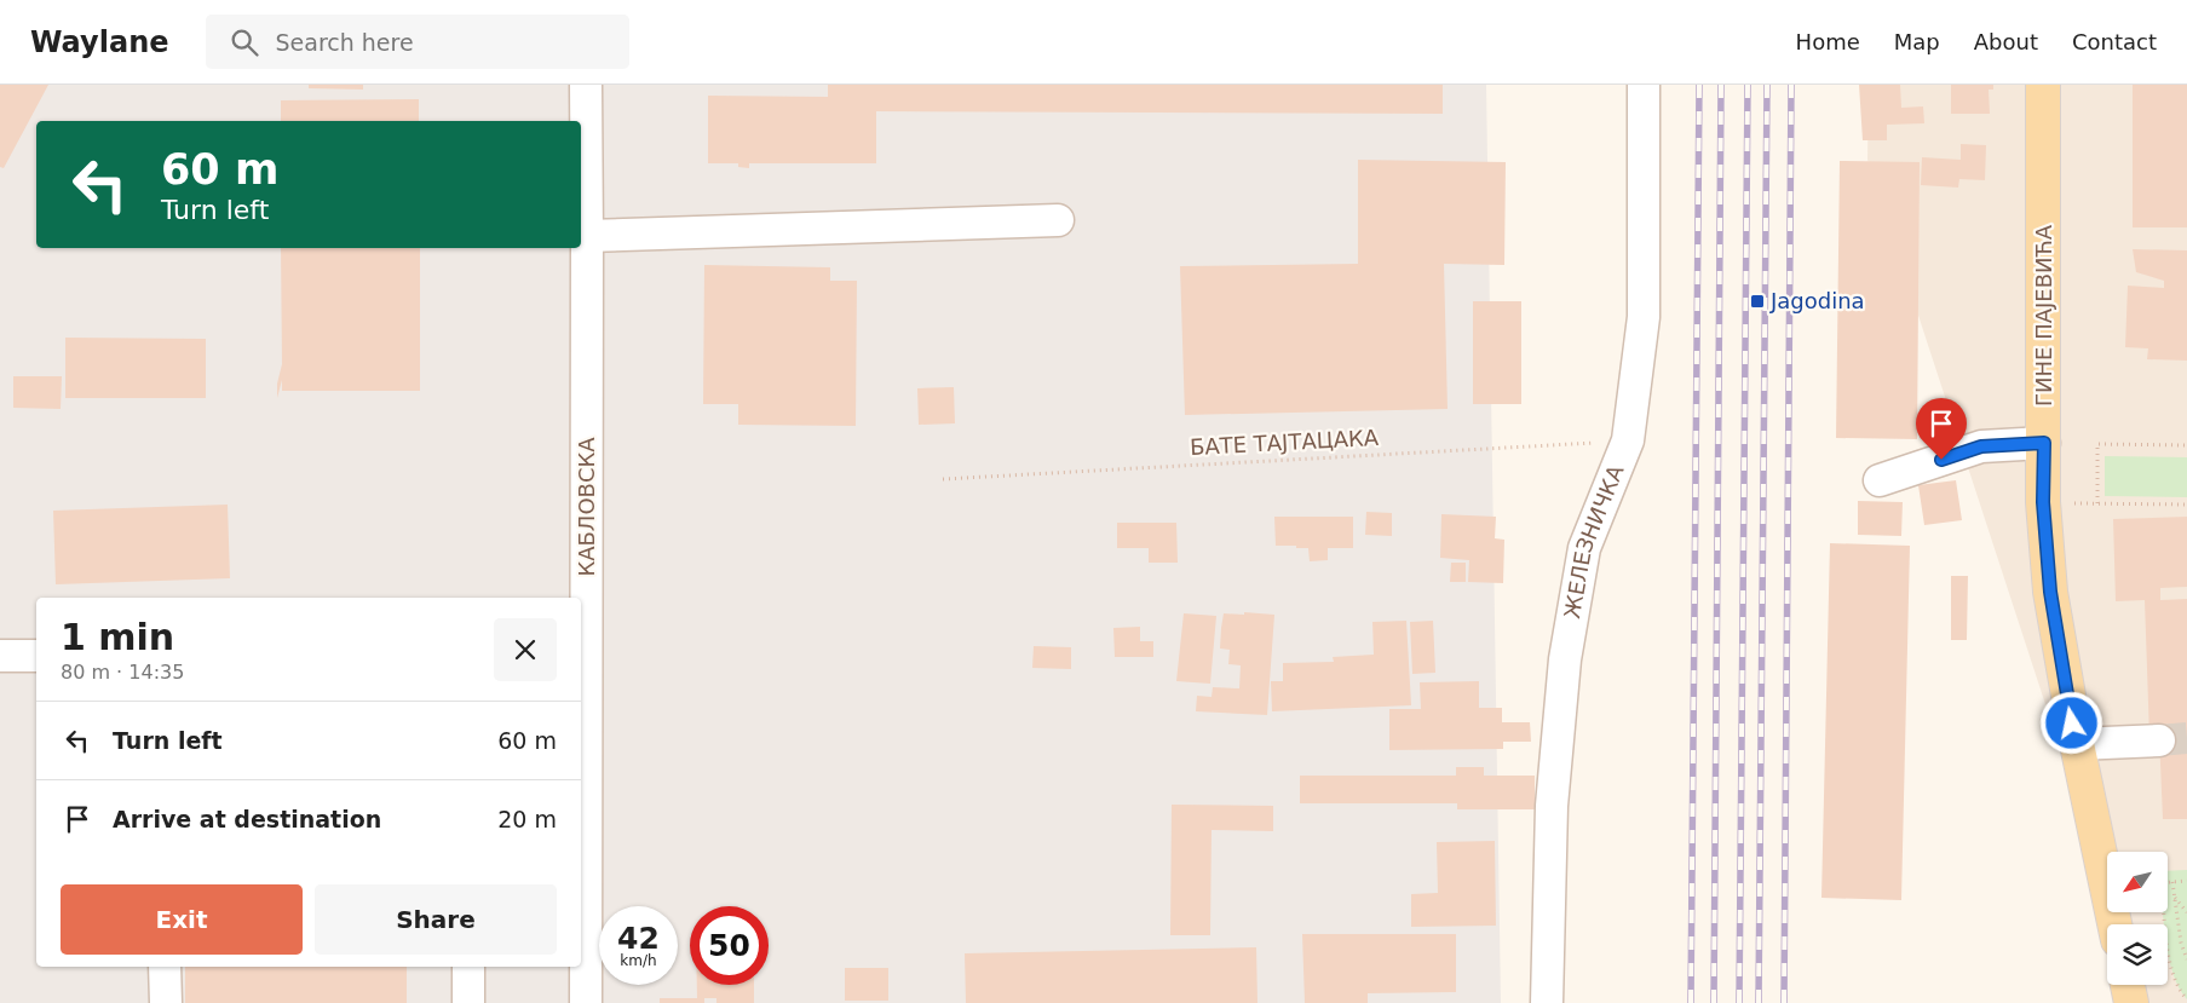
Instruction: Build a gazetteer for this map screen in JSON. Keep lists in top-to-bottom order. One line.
{"streets":{"main road":["ГИНЕ ПАЈЕВИЋА"],"street":["КАБЛОВСКА","ЖЕЛЕЗНИЧКА"],"path":["БАТЕ ТАЈТАЦАКА"]},"crossings":[["БАТЕ ТАЈТАЦАКА","ЖЕЛЕЗНИЧКА"]],"places":{"transit":["Jagodina"]},"north":"bottom left","page":{"header":"Waylane","search":"Search here","nav":["Home","Map","About","Contact"],"turn":["60 m","Turn left"],"heading":["1 min","80 m · 14:35"],"list":[{"name":"Turn left","value":"60 m"},{"name":"Arrive at destination","value":"20 m"}],"buttons":["Exit","Share"],"speed":"42 km/h","limit":"50"}}
